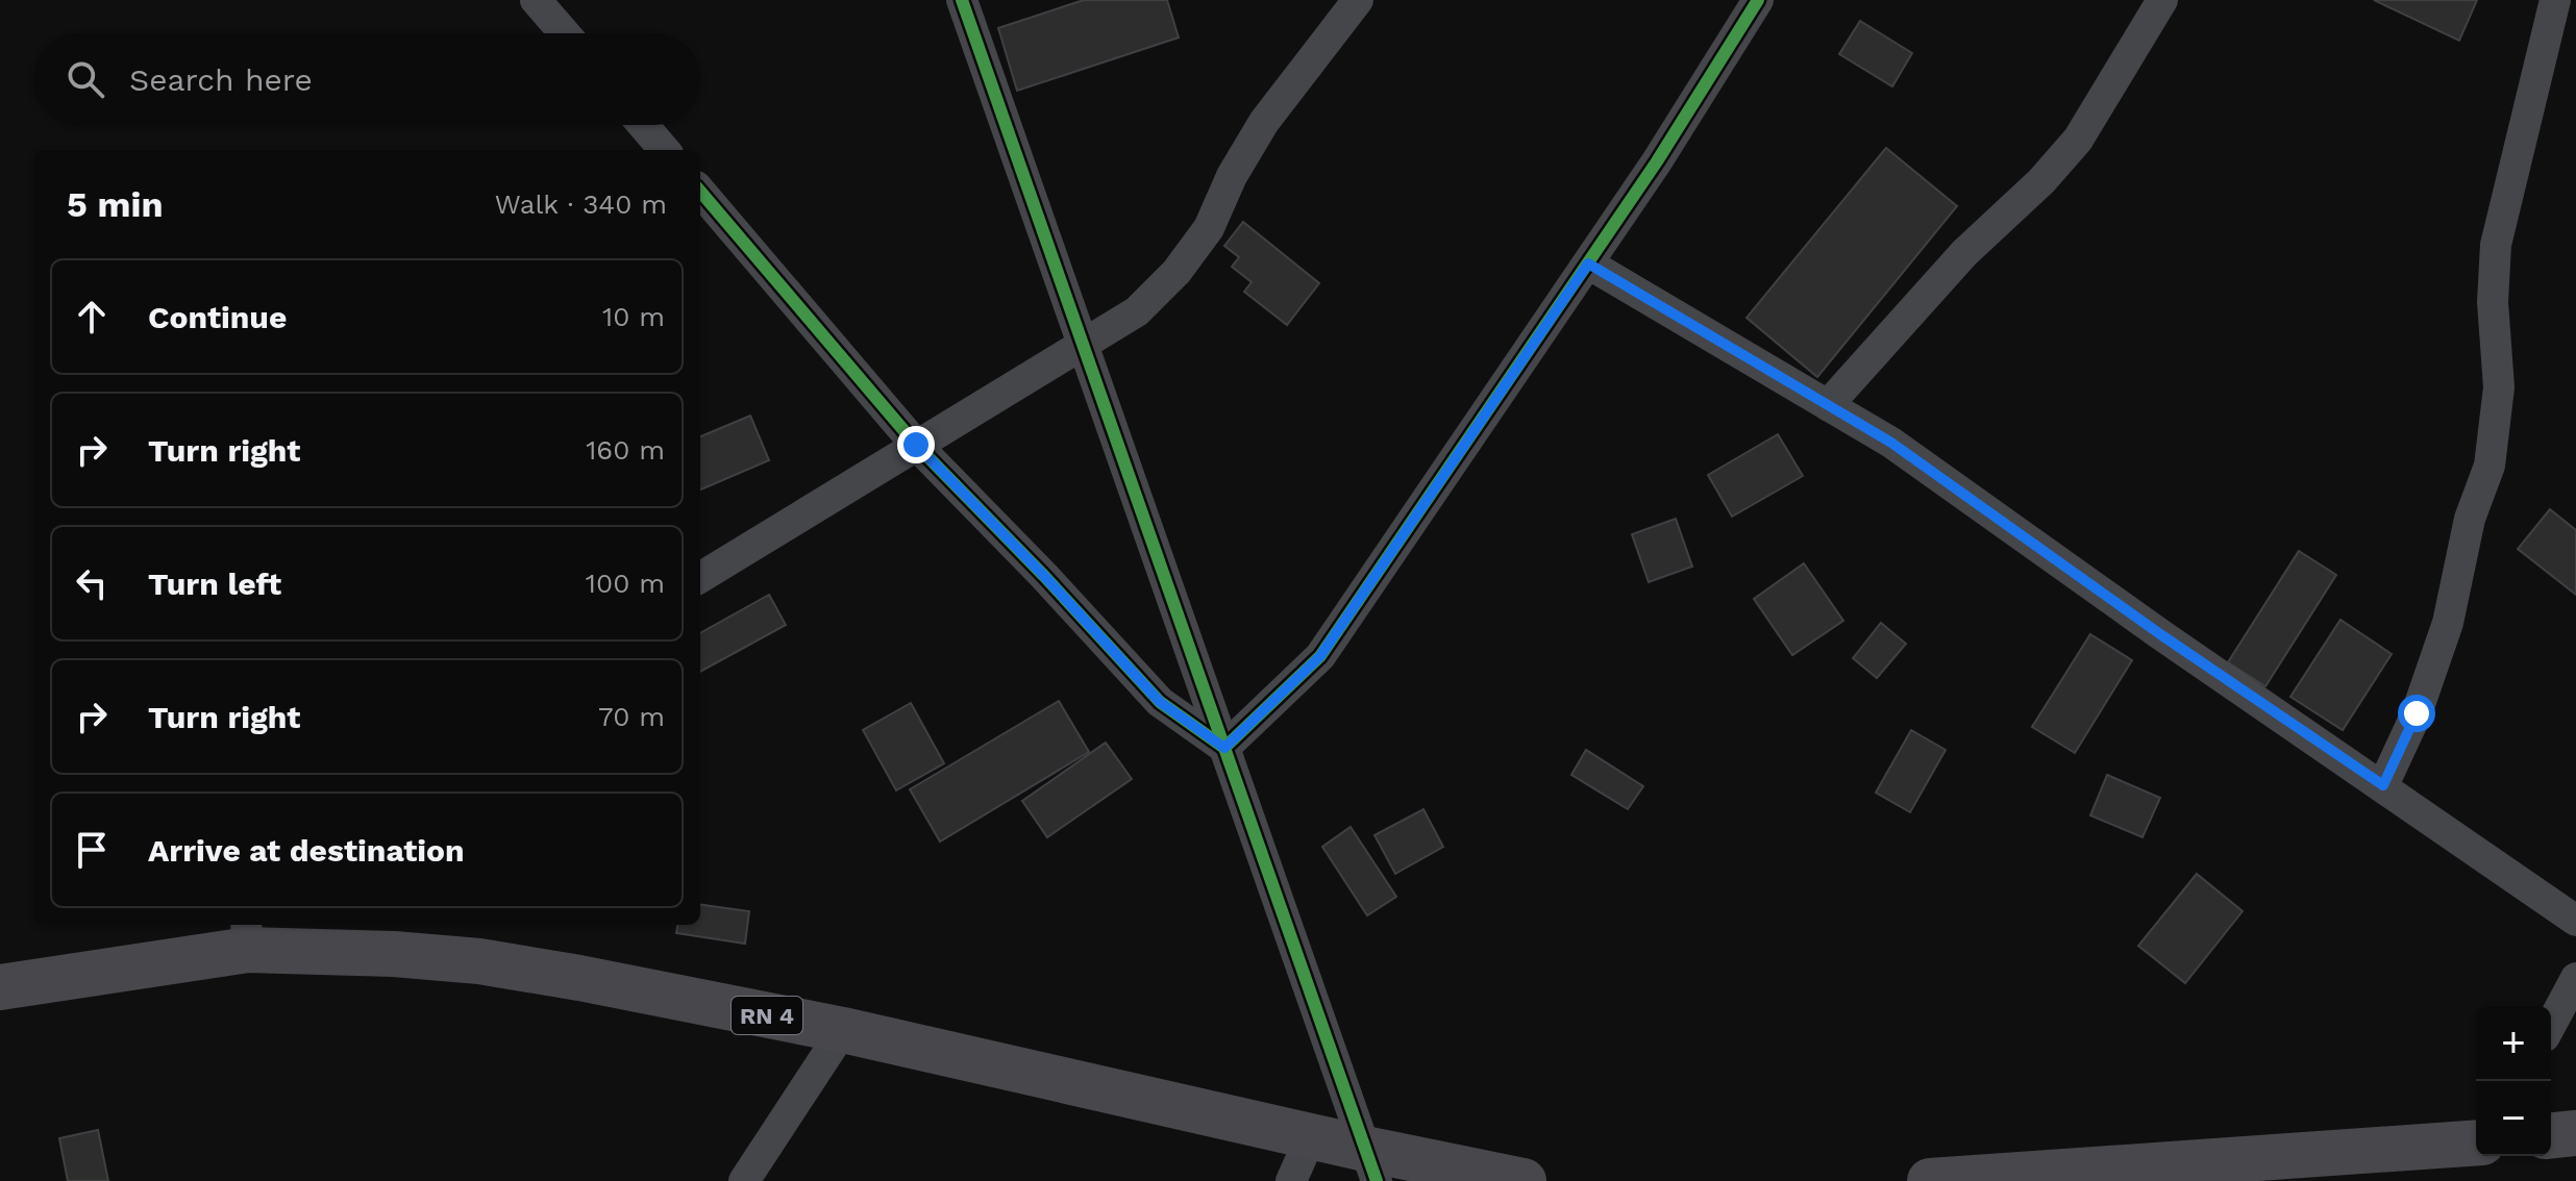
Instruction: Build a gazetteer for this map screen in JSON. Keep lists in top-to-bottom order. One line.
{"streets":{"main road":["RN 4"]},"page":{"search":"Search here","heading":["5 min","Walk · 340 m"],"list":[["Continue","10 m"],["Turn right","160 m"],["Turn left","100 m"],["Turn right","70 m"],"Arrive at destination"],"map_buttons":["+","−"]}}
